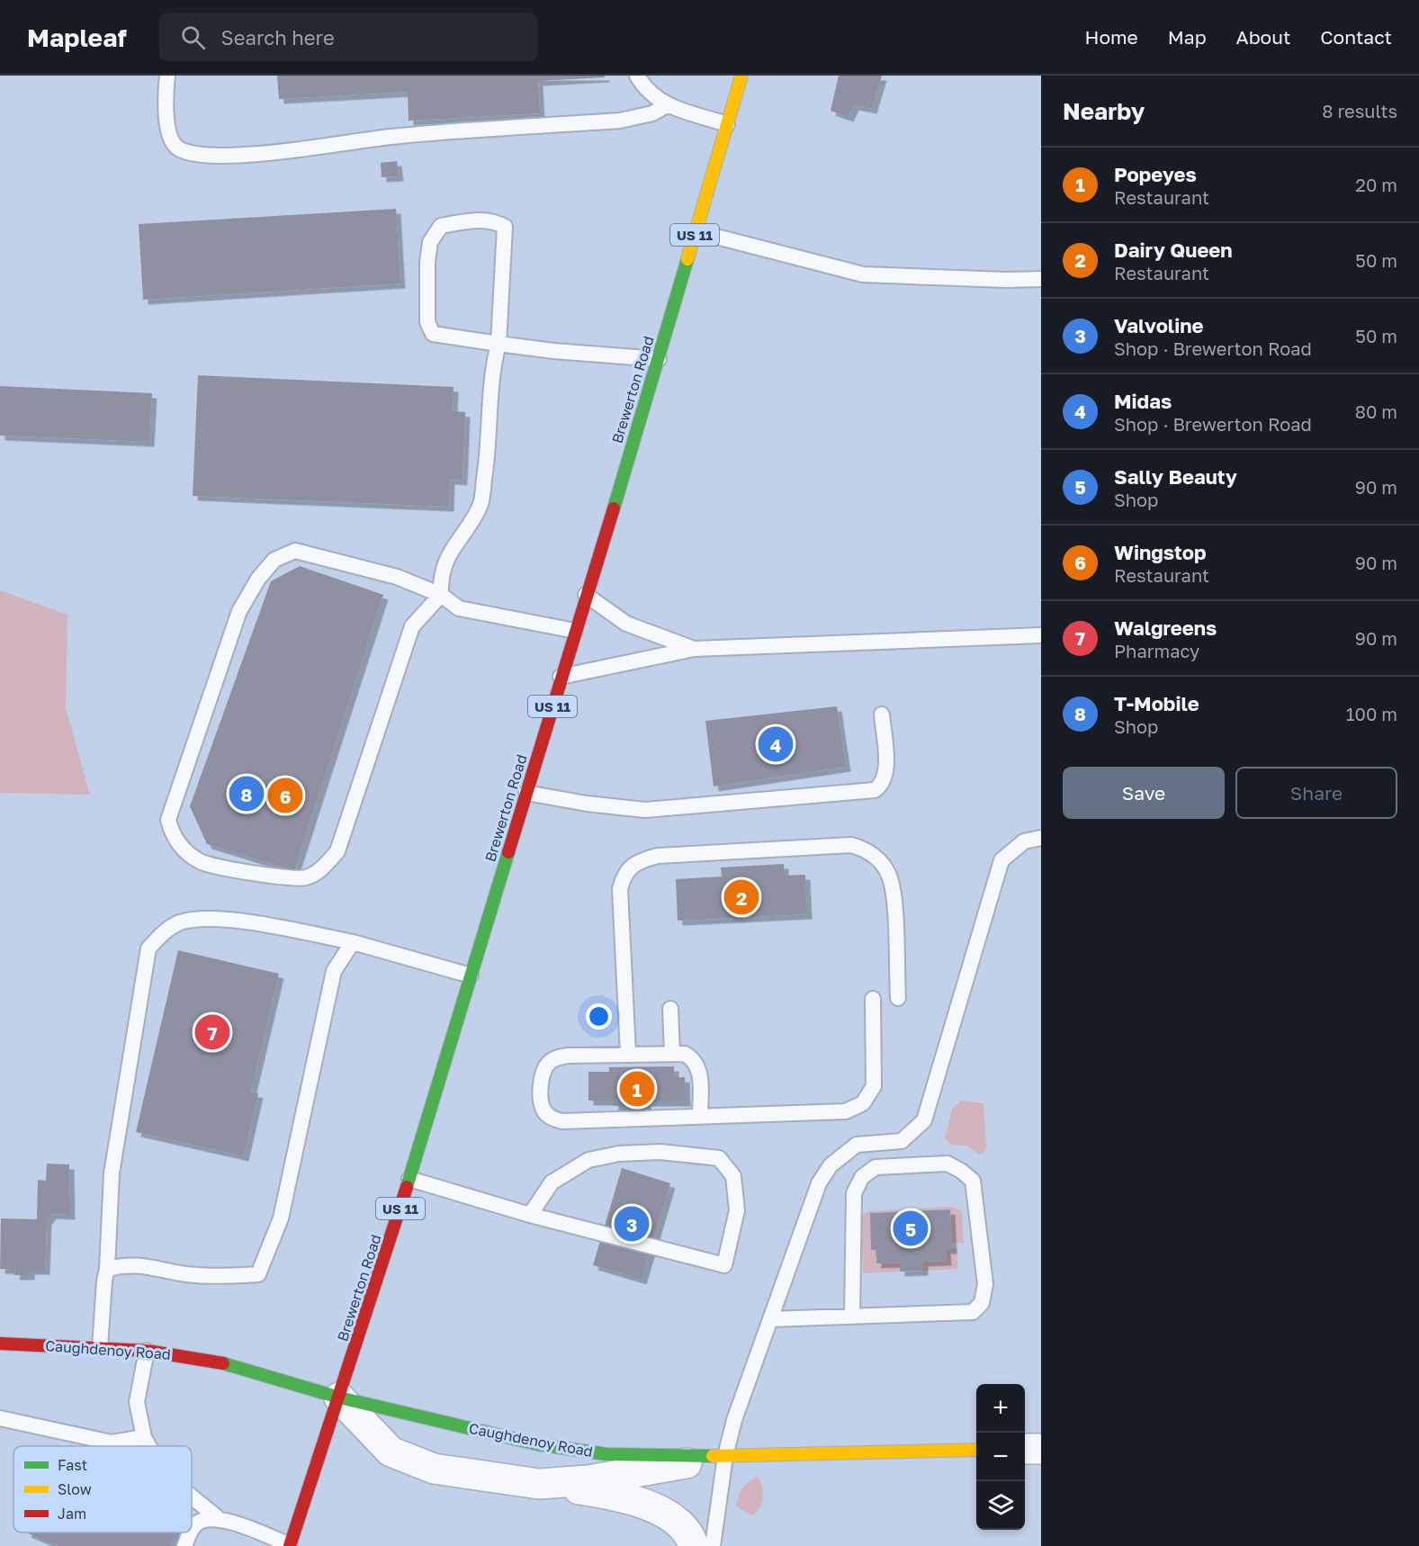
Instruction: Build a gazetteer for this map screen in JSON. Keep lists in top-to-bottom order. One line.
{"streets":{"main road":["US 11","Brewerton Road","Caughdenoy Road"]},"crossings":[["Brewerton Road","Caughdenoy Road"]],"legend":["Fast","Slow","Jam"],"page":{"header":"Mapleaf","search":"Search here","nav":["Home","Map","About","Contact"],"heading":["Nearby","8 results"],"list":[{"mark":"1","name":"Popeyes","note":"Restaurant","value":"20 m"},{"mark":"2","name":"Dairy Queen","note":"Restaurant","value":"50 m"},{"mark":"3","name":"Valvoline","note":"Shop · Brewerton Road","value":"50 m"},{"mark":"4","name":"Midas","note":"Shop · Brewerton Road","value":"80 m"},{"mark":"5","name":"Sally Beauty","note":"Shop","value":"90 m"},{"mark":"6","name":"Wingstop","note":"Restaurant","value":"90 m"},{"mark":"7","name":"Walgreens","note":"Pharmacy","value":"90 m"},{"mark":"8","name":"T-Mobile","note":"Shop","value":"100 m"}],"pins":["4","8","6","2","7","1","3","5"],"buttons":["Save","Share"],"map_buttons":["+","−"]}}
